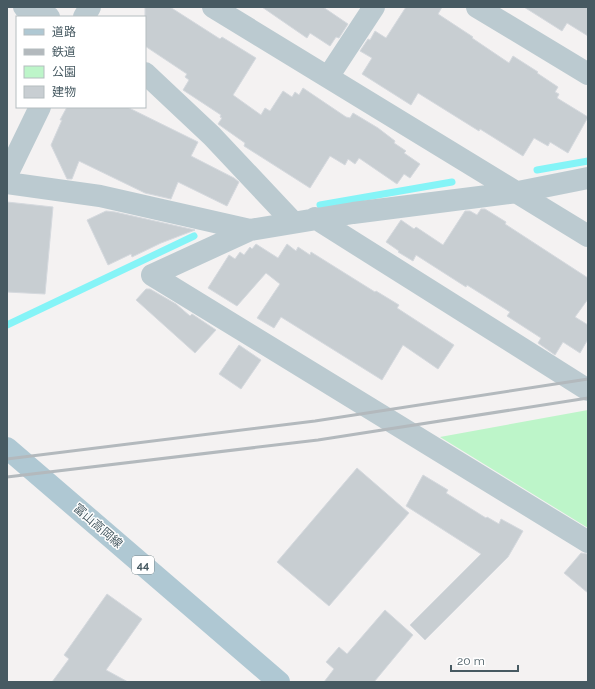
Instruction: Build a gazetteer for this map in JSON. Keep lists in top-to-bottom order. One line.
{"streets":{"main road":["富山高岡線","44"]},"legend":["道路","鉄道","公園","建物"],"scale_bar":"20 m"}
